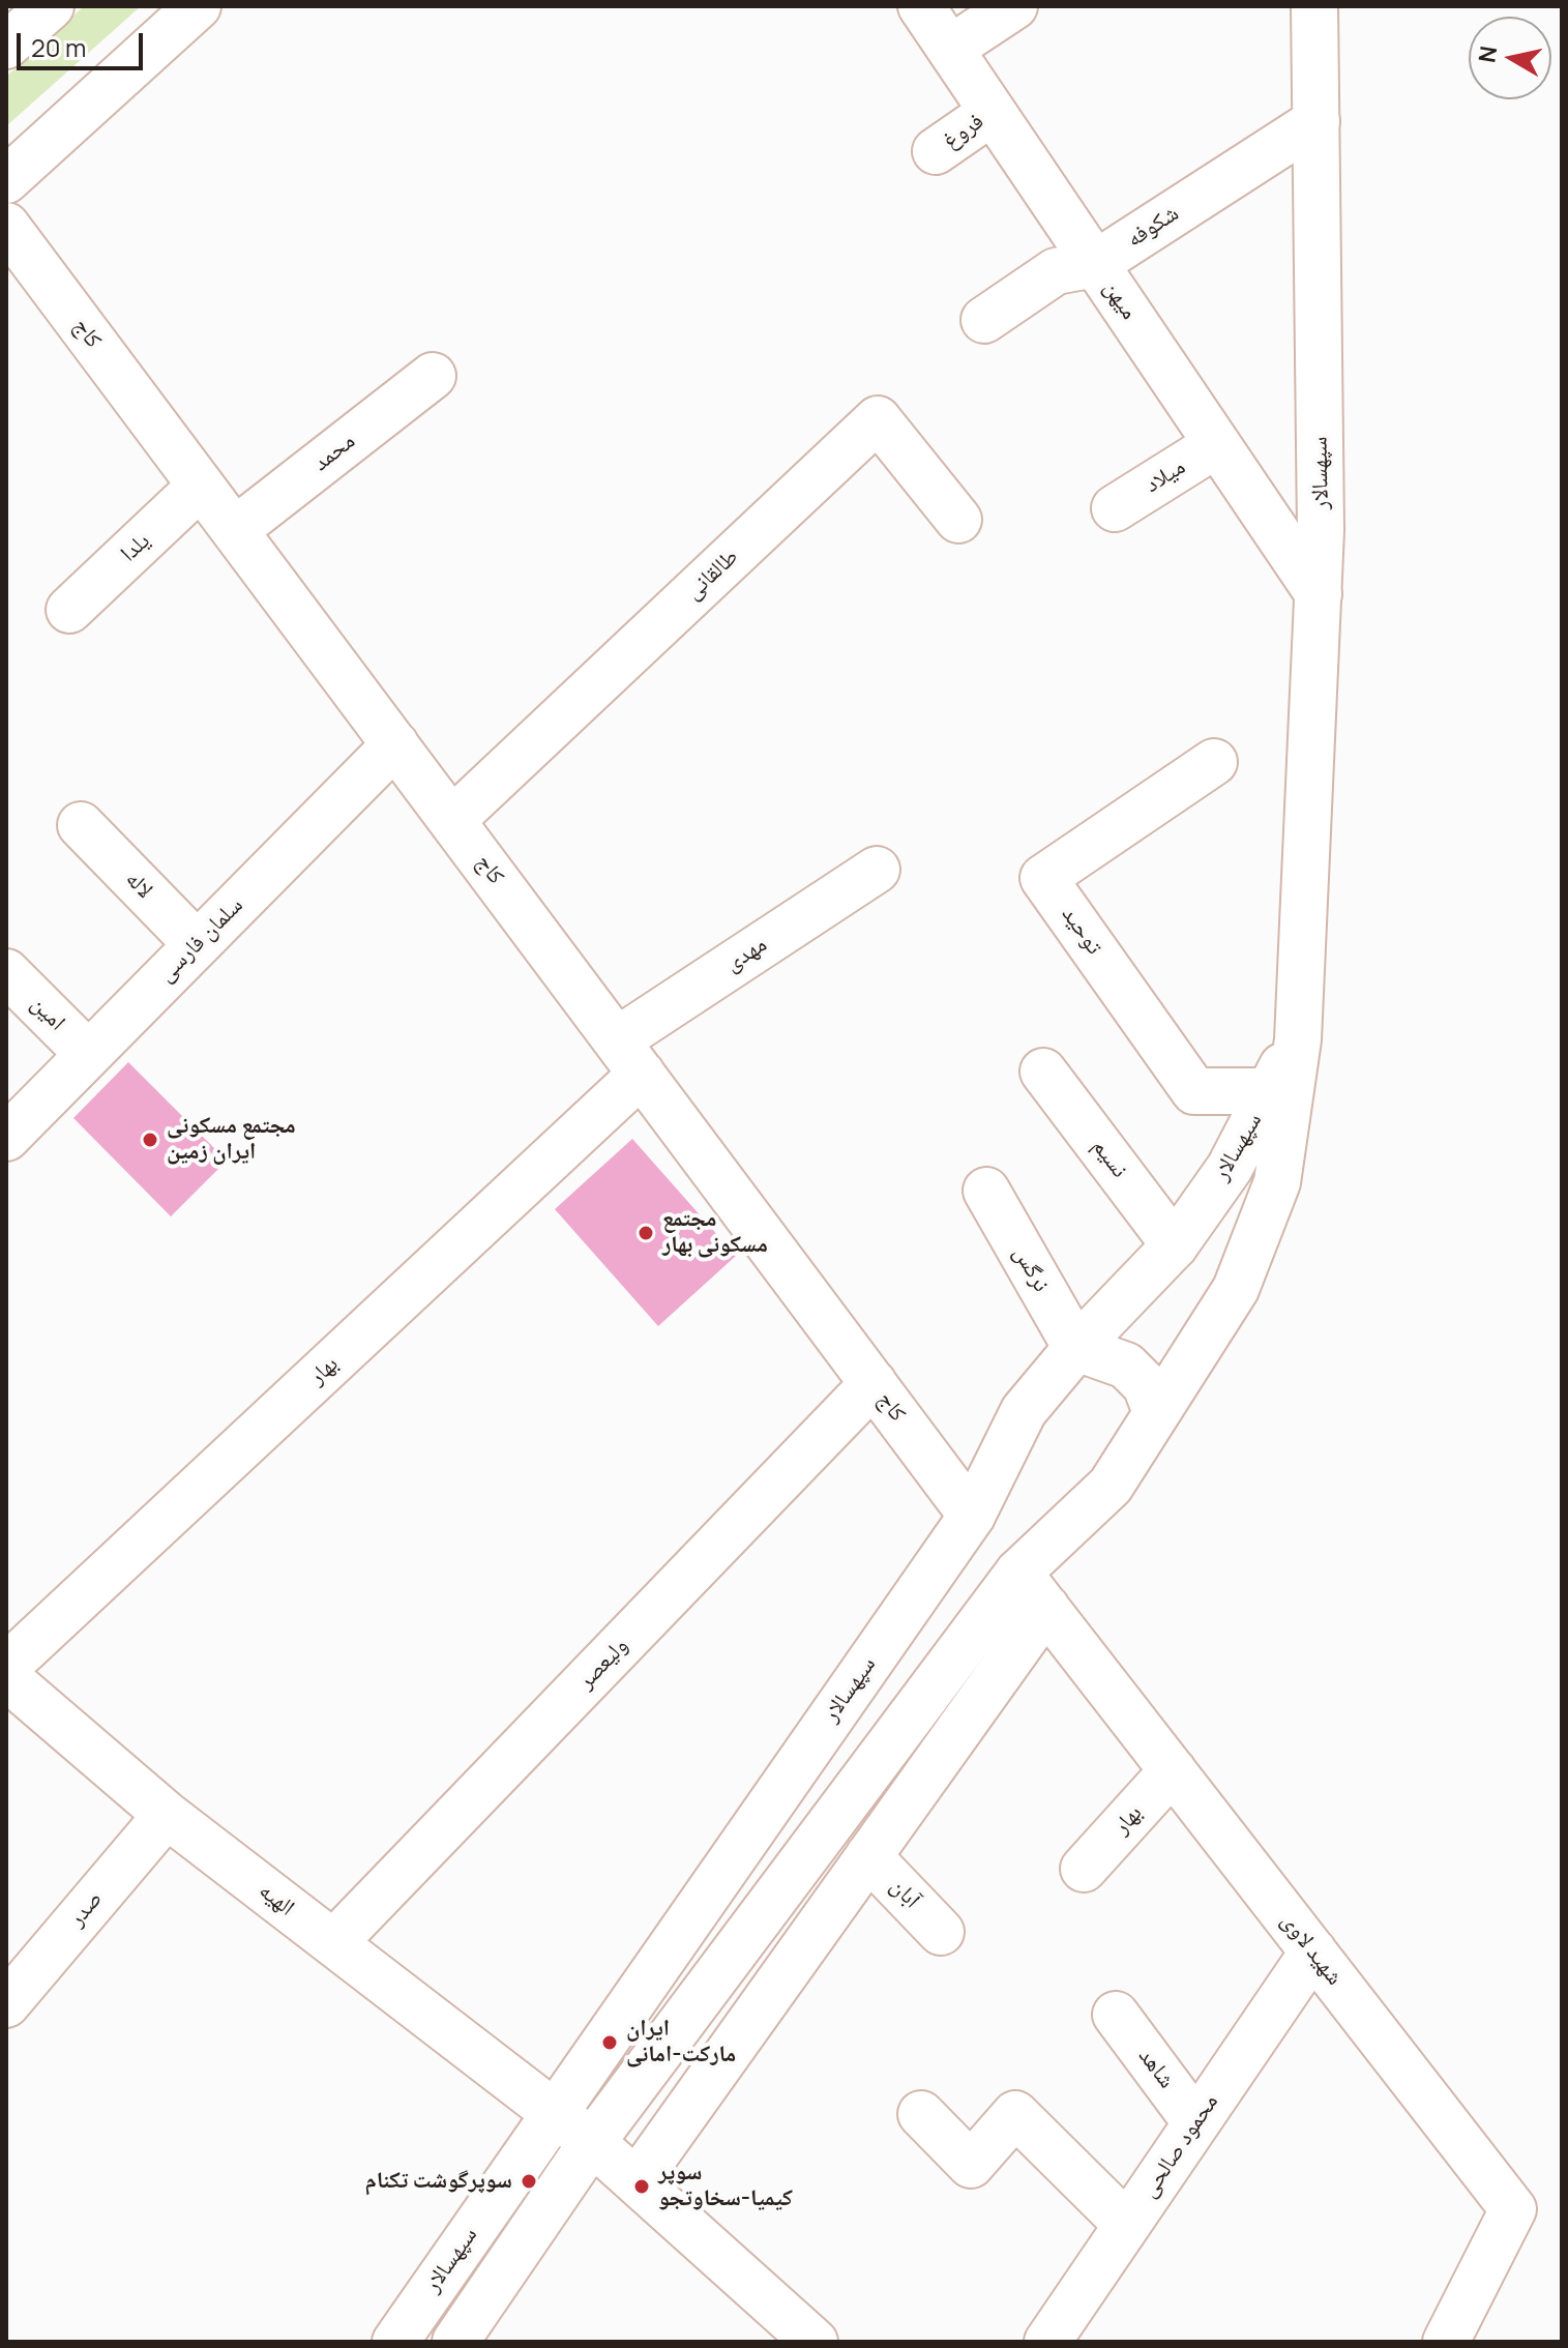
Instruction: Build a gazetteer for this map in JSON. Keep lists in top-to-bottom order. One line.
{"streets":{"street":["فروغ","شکوفه","میهن","کاج","محمد","سپهسالار","میلاد","یلدا","طالقانی","لاله","توحید","سلمان فارسی","مهدی","امین","نسیم","نرگس","بهار","ولیعصر","آبان","الهیه","صدر","شهید لاوی","شاهد","محمود صالحی"]},"crossings":[["فروغ","میهن"],["شکوفه","میهن"],["شکوفه","سپهسالار"],["میهن","سپهسالار"],["میهن","میلاد"],["کاج","محمد"],["کاج","سپهسالار"],["کاج","یلدا"],["کاج","طالقانی"],["کاج","سلمان فارسی"],["کاج","مهدی"],["کاج","بهار"],["کاج","ولیعصر"],["سپهسالار","توحید"],["سپهسالار","نسیم"],["سپهسالار","نرگس"],["سپهسالار","الهیه"],["سپهسالار","شهید لاوی"],["لاله","سلمان فارسی"],["سلمان فارسی","امین"],["مهدی","بهار"],["بهار","شهید لاوی"],["ولیعصر","الهیه"],["الهیه","صدر"],["شهید لاوی","محمود صالحی"],["شاهد","محمود صالحی"]],"places":["مجتمع مسکونی ایران زمین","مجتمع مسکونی بهار","ایران مارکت-امانی","سوپرگوشت تکنام","سوپر کیمیا-سخاوتجو"],"scale_bar":"20 m","north":"left"}
